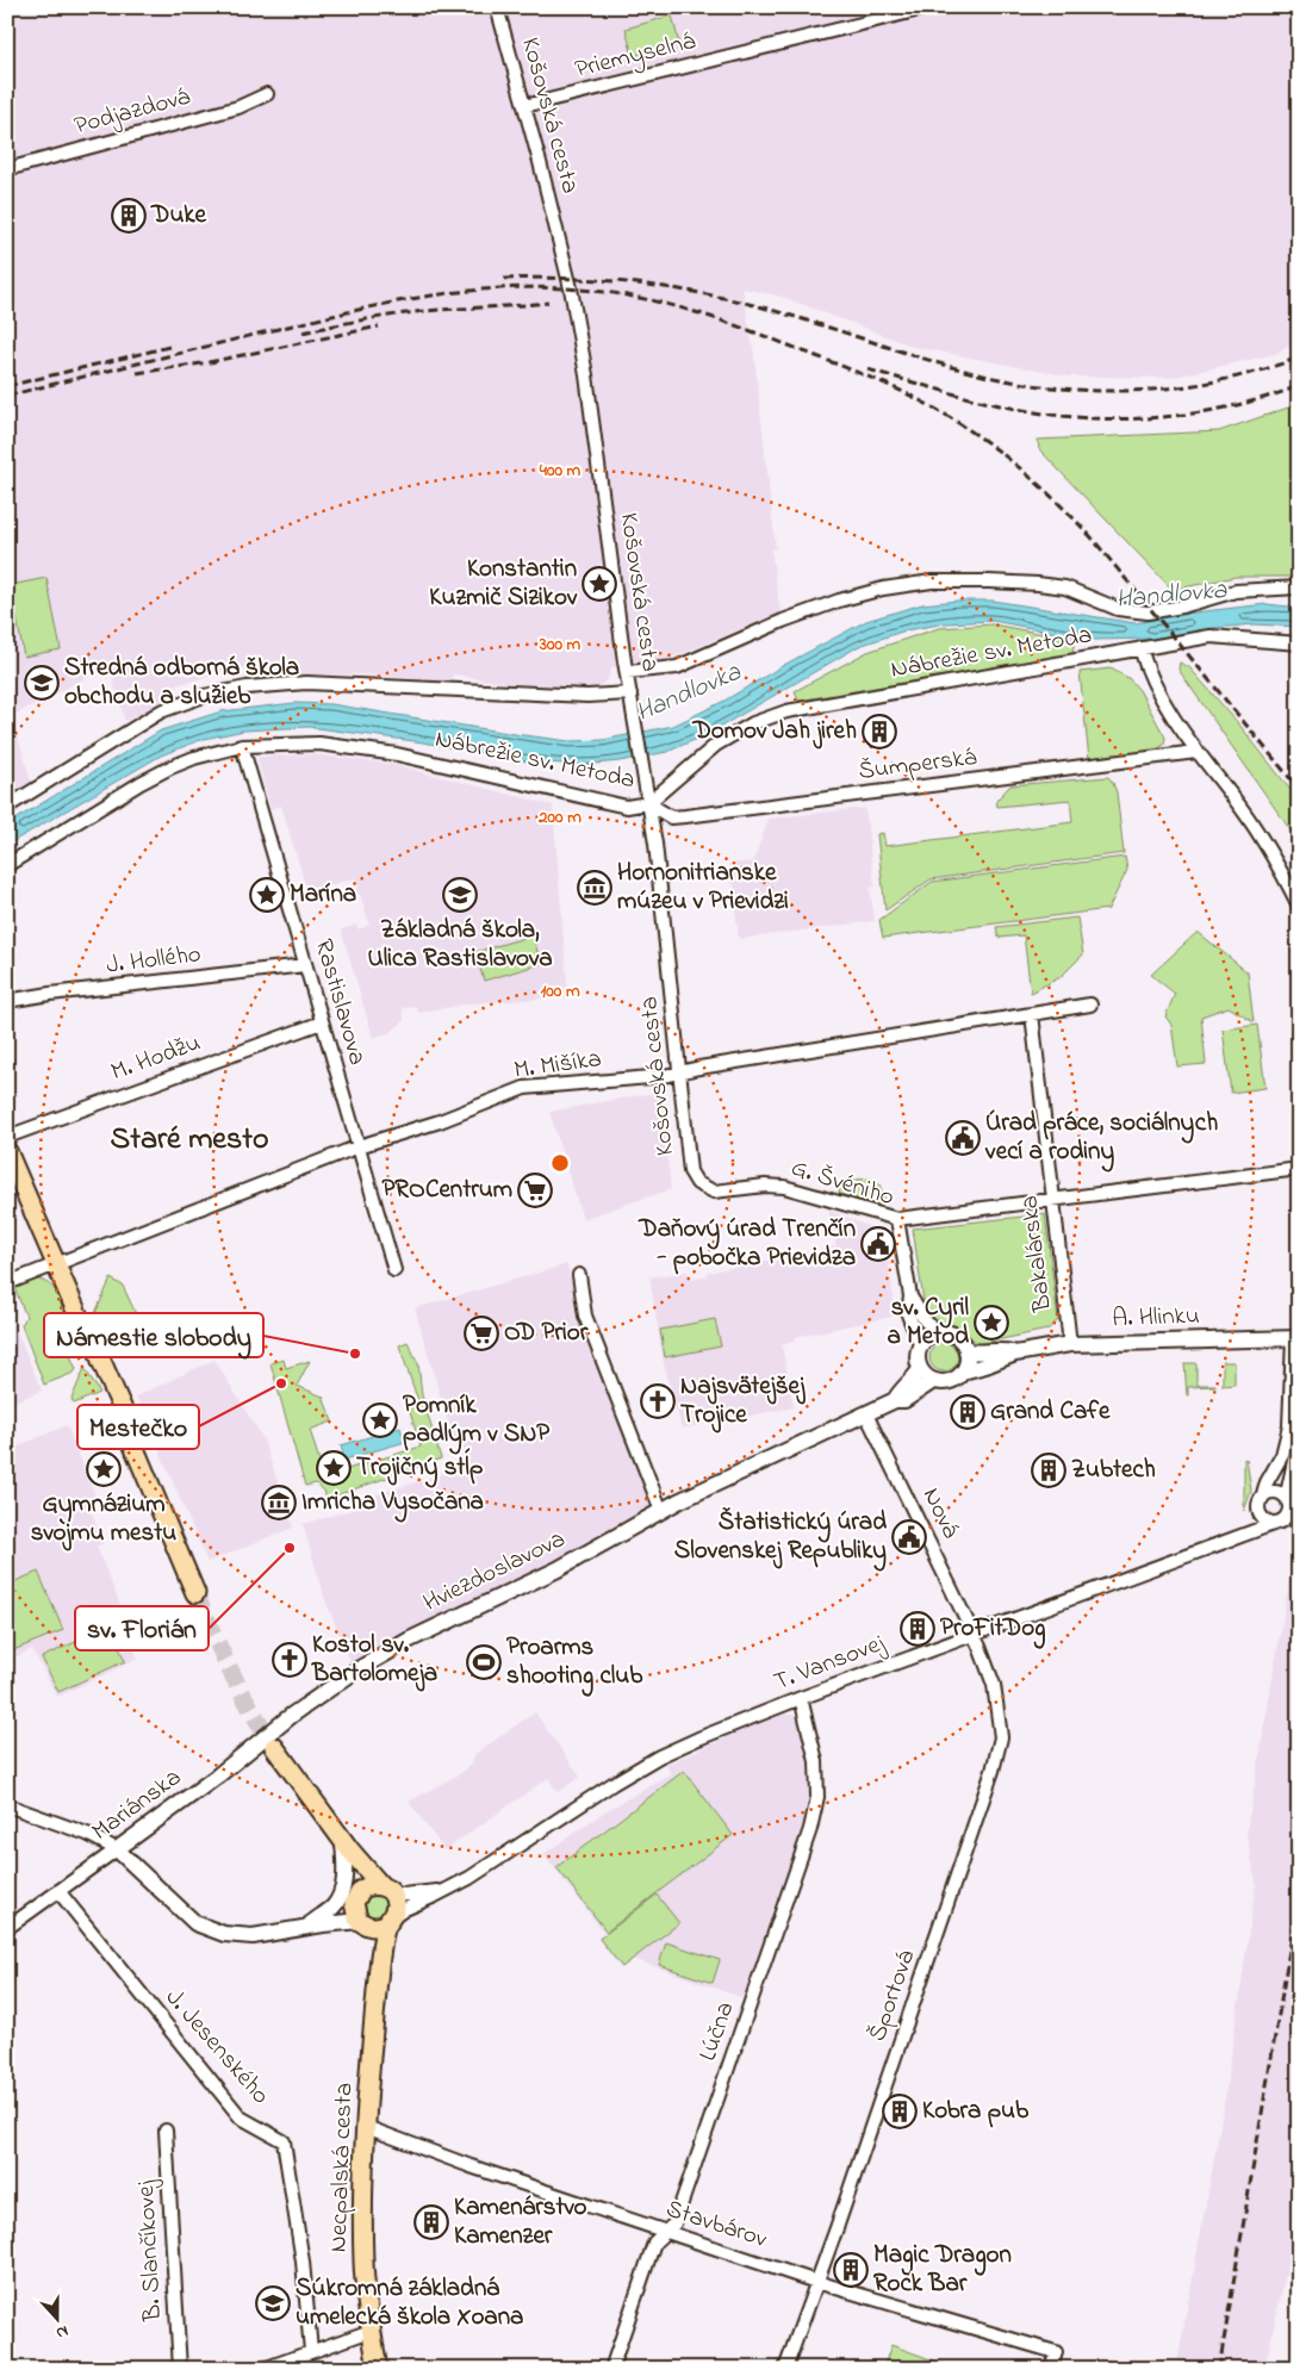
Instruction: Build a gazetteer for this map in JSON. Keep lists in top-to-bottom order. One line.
{"streets":{"main road":["Necpalská cesta"],"street":["Priemyselná","Podjazdová","Košovská cesta","Nábrežie sv. Metoda","Šumperská","J. Hollého","Rastislavova","M. Hodžu","M. Mišíka","G. Švéniho","Bakalárska","A. Hlinku","Nová","Hviezdoslavova","T. Vansovej","Mariánska","Športová","Lúčna","J. Jesenského","Stavbárov","B. Slančíkovej"]},"crossings":[["Priemyselná","Košovská cesta"],["Košovská cesta","Nábrežie sv. Metoda"],["Košovská cesta","Šumperská"],["Košovská cesta","M. Mišíka"],["Košovská cesta","G. Švéniho"],["Nábrežie sv. Metoda","Šumperská"],["Nábrežie sv. Metoda","Rastislavova"],["J. Hollého","Rastislavova"],["Rastislavova","M. Hodžu"],["Rastislavova","M. Mišíka"],["M. Mišíka","Bakalárska"],["G. Švéniho","A. Hlinku"],["Bakalárska","A. Hlinku"],["A. Hlinku","Nová"],["A. Hlinku","Hviezdoslavova"],["Nová","T. Vansovej"],["Nová","Športová"],["Hviezdoslavova","Mariánska"],["T. Vansovej","Športová"],["T. Vansovej","Lúčna"],["T. Vansovej","Necpalská cesta"],["Mariánska","J. Jesenského"],["Športová","Stavbárov"],["Lúčna","Stavbárov"],["Necpalská cesta","Stavbárov"]],"districts":["Staré mesto"],"water":["Handlovka"],"places":{"building":["Duke","Domov Jah jireh","Grand Cafe","Zubtech","ProFitDog","Kobra pub","Kamenárstvo Kamenzer","Magic Dragon Rock Bar"],"place":["Konstantin Kuzmič Sizikov","Marína","sv. Cyril a Metod","Pomník padlým v SNP","Trojičný stĺp","Gymnázium svojmu mestu"],"school or university":["Stredná odborná škola obchodu a služieb","Základná škola, Ulica Rastislavova","Súkromná základná umelecká škola Xoana"],"museum":["Hornonitrianske múzeu v Prievidzi","Imricha Vysočana"],"public building":["Úrad práce, sociálnych vecí a rodiny","Daňový úrad Trenčín - pobočka Prievidza","Štatistický úrad Slovenskej Republiky"],"supermarket":["PROCentrum","OD Prior"],"other":["Námestie slobody","Mestečko","sv. Florián"],"church":["Najsvätejšej Trojice","Kostol sv. Bartolomeja"],"sports":["Proarms shooting club"]},"north":"bottom","rings":["400 m","300 m","200 m","100 m"]}
